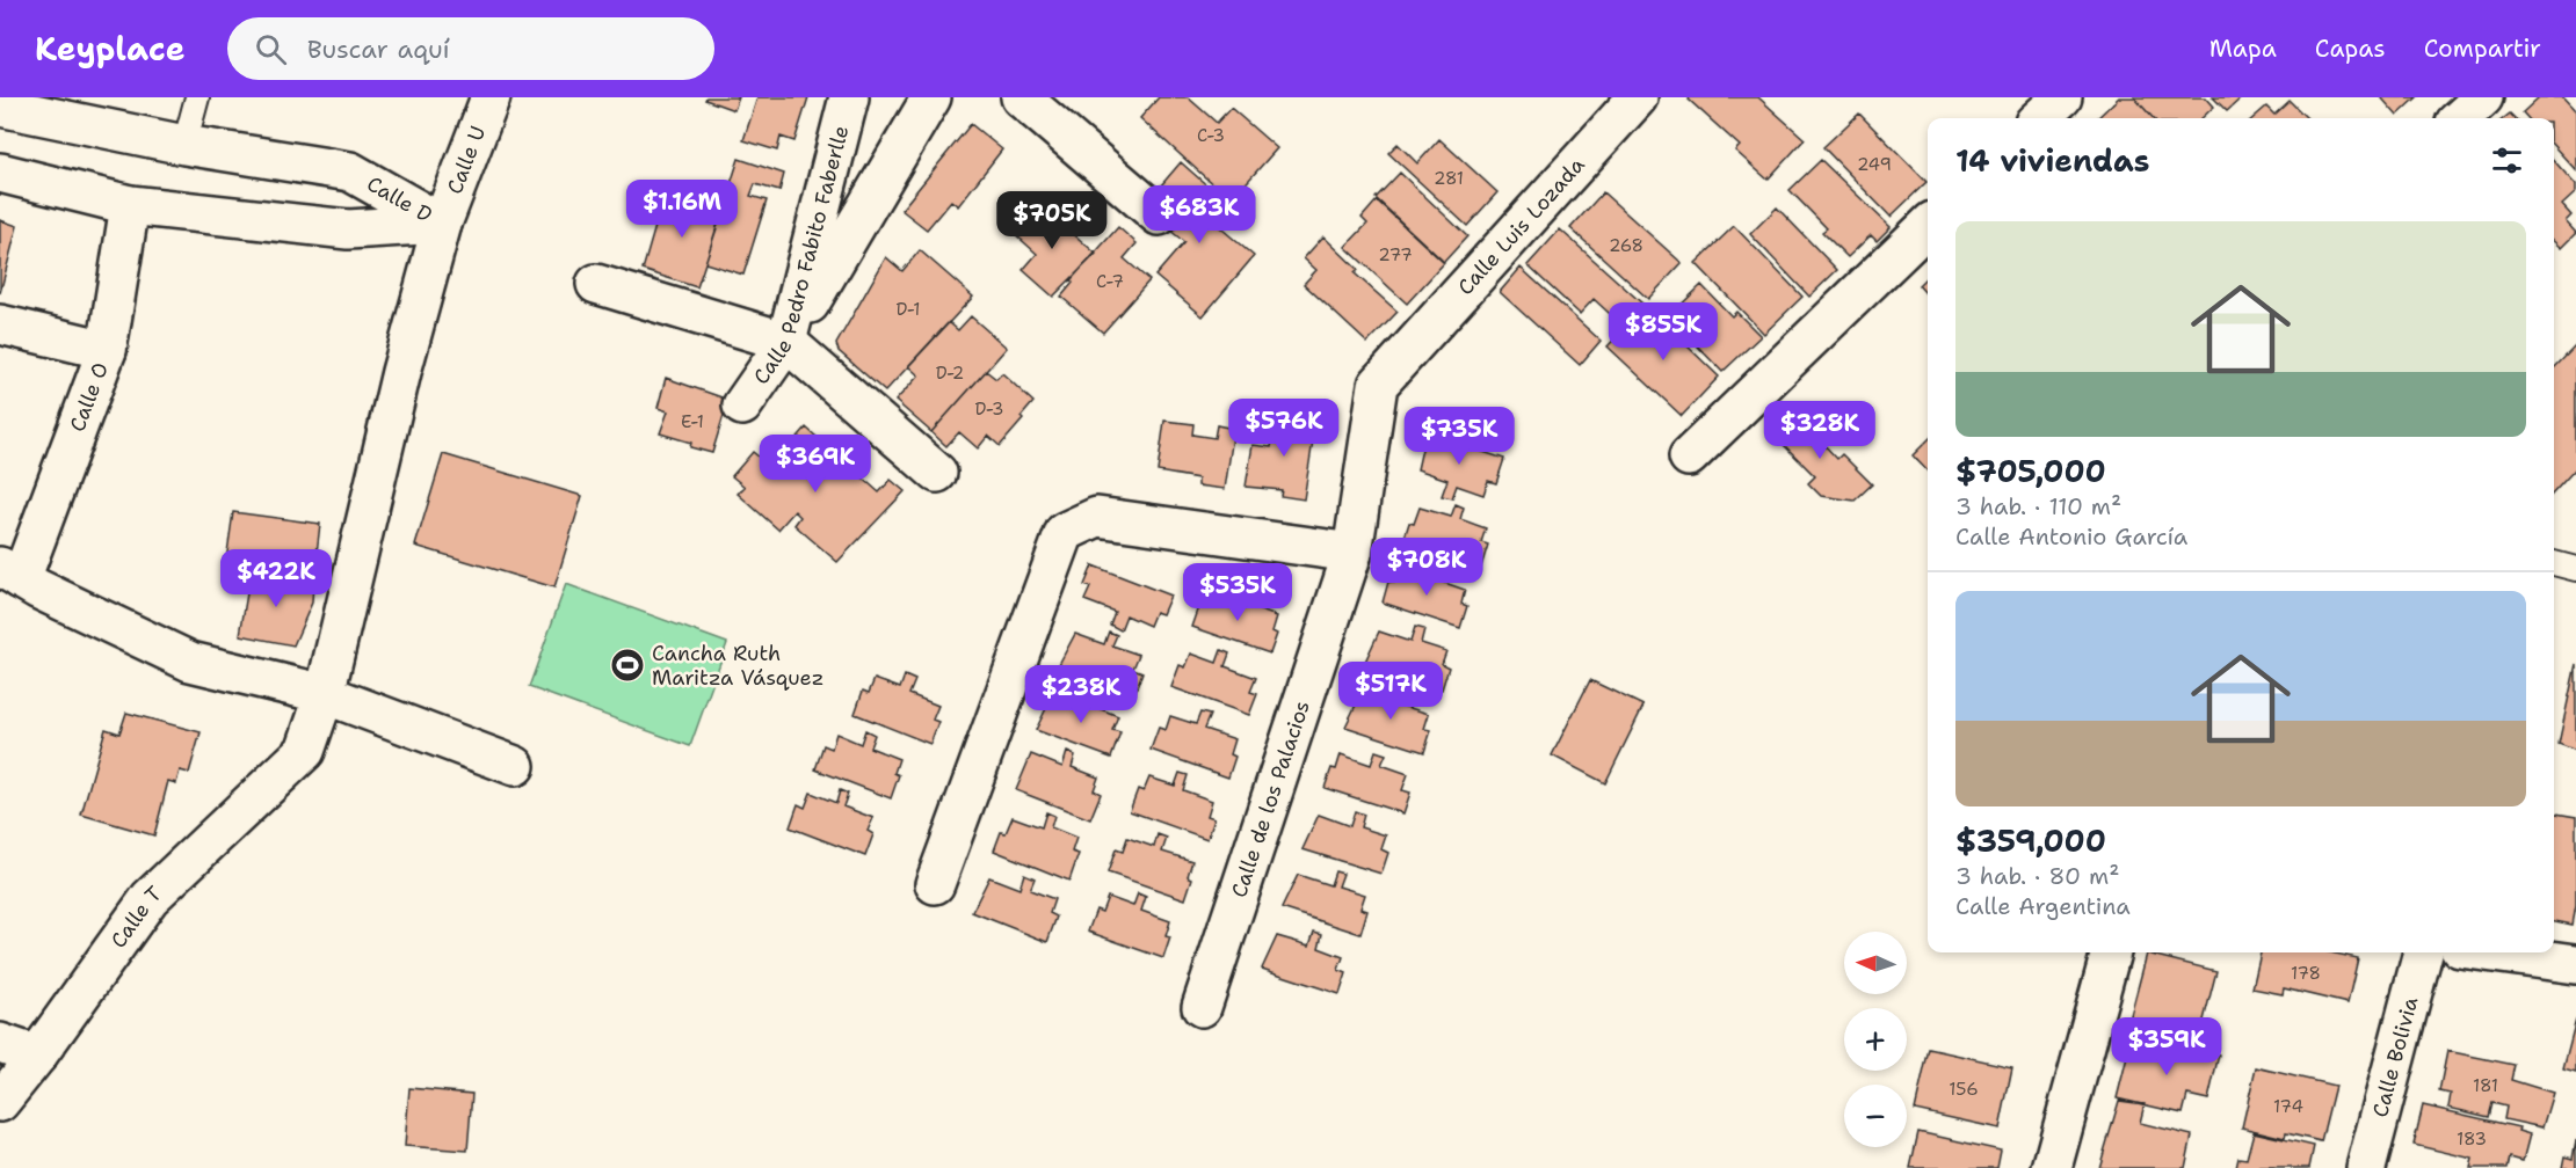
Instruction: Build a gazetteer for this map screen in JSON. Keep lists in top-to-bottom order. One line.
{"streets":{"street":["Calle U","Calle D","Calle Luis Lozada","Calle Pedro Fabito Faberlle","Calle O","Calle de los Palacios","Calle T","Calle Bolivia"]},"crossings":[["Calle U","Calle D"],["Calle U","Calle O"],["Calle U","Calle T"],["Calle D","Calle O"],["Calle Luis Lozada","Calle de los Palacios"],["Calle O","Calle T"]],"places":{"sports":["Cancha Ruth Maritza Vásquez"]},"house_numbers":["C-3","249","281","268","277","C-7","D-1","D-2","D-3","E-1","178","181","156","174","183"],"north":"left","page":{"header":"Keyplace","search":"Buscar aquí","nav":["Mapa","Capas","Compartir"],"heading":"14 viviendas","price":["$1.16M","$683K","$705K","$855K","$576K","$328K","$735K","$369K","$708K","$422K","$535K","$517K","$238K","$359K"],"list":[{"name":"$705,000","note":"3 hab. · 110 m² · Calle Antonio García"},{"name":"$359,000","note":"3 hab. · 80 m² · Calle Argentina"}],"map_buttons":["+","−"]}}
